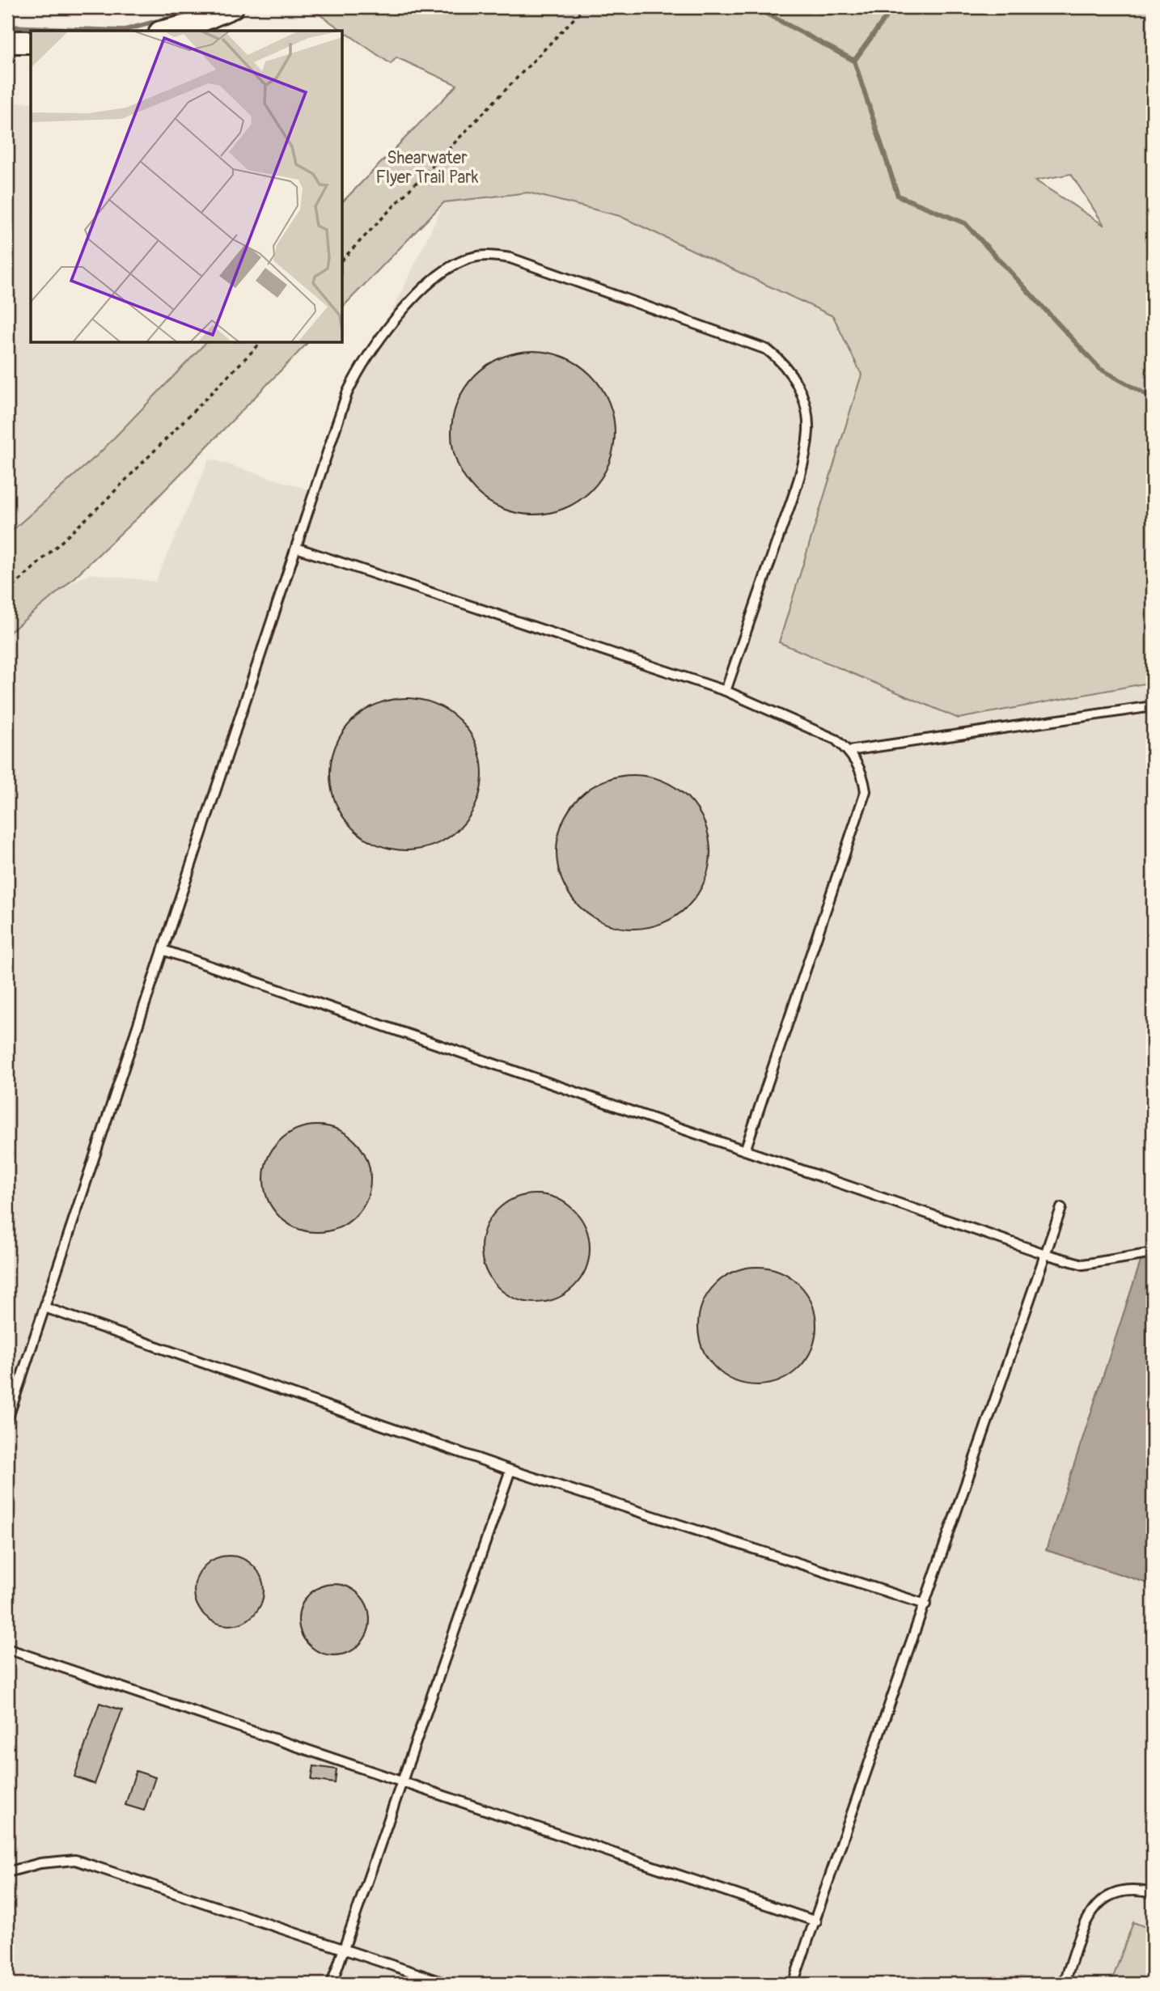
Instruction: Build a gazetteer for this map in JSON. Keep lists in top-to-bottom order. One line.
{"parks":["Shearwater Flyer Trail Park"]}
